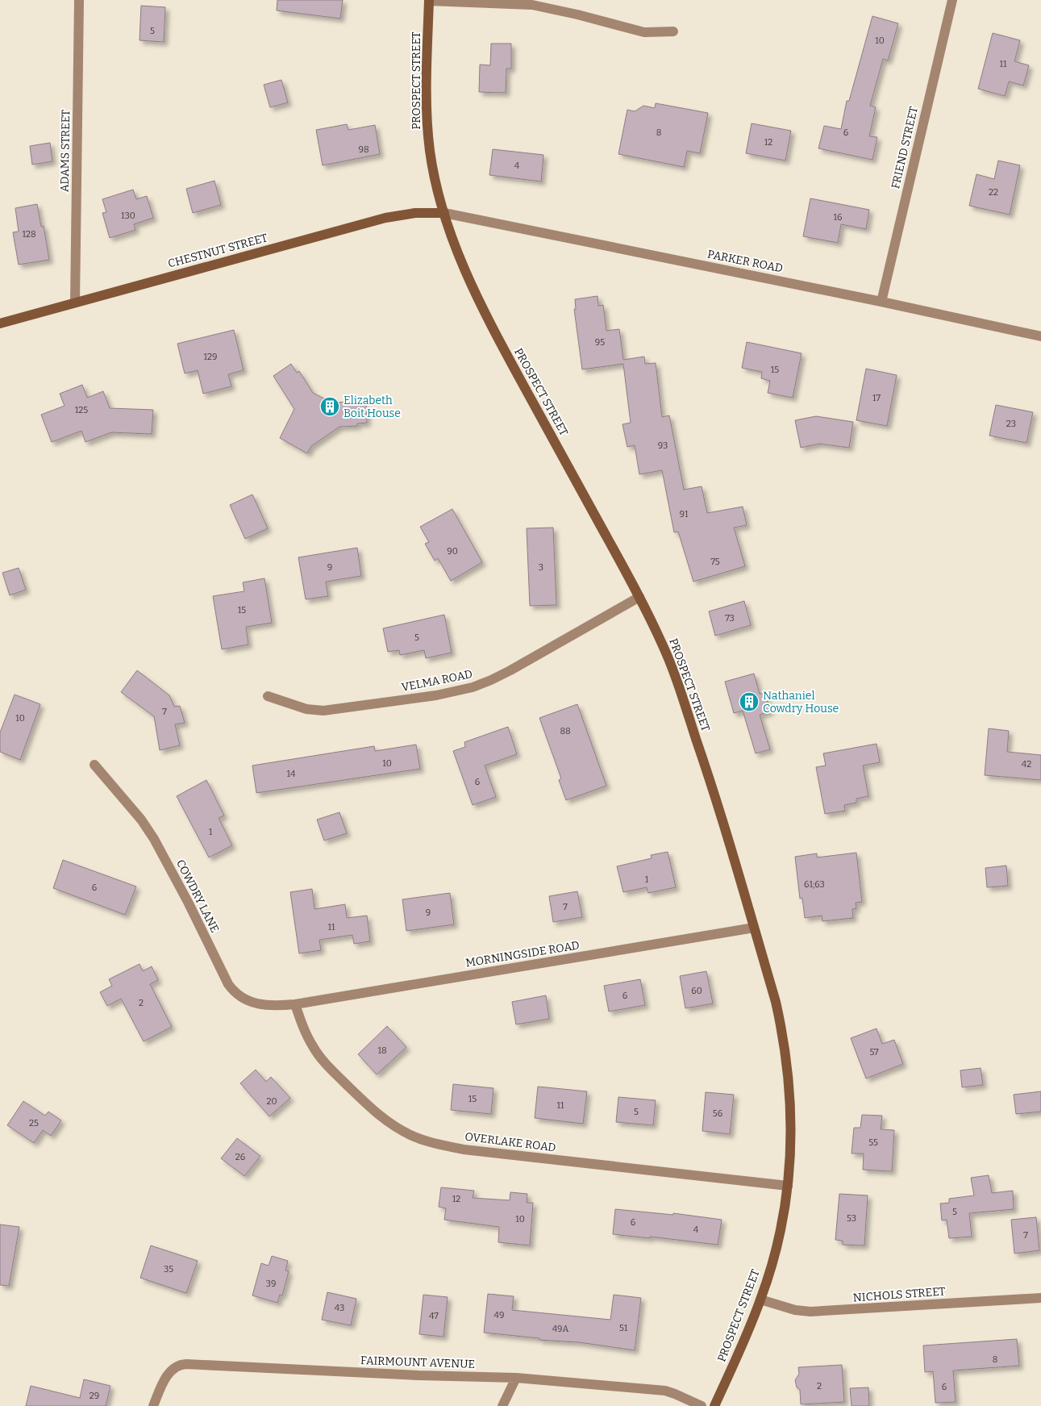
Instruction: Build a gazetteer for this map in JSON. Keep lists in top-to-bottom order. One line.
{"streets":{"main road":["PROSPECT STREET","CHESTNUT STREET"],"street":["FRIEND STREET","ADAMS STREET","PARKER ROAD","VELMA ROAD","COWDRY LANE","MORNINGSIDE ROAD","OVERLAKE ROAD","NICHOLS STREET","FAIRMOUNT AVENUE"]},"crossings":[["PROSPECT STREET","CHESTNUT STREET"],["PROSPECT STREET","PARKER ROAD"],["PROSPECT STREET","VELMA ROAD"],["PROSPECT STREET","MORNINGSIDE ROAD"],["PROSPECT STREET","OVERLAKE ROAD"],["PROSPECT STREET","NICHOLS STREET"],["FRIEND STREET","PARKER ROAD"],["ADAMS STREET","CHESTNUT STREET"],["CHESTNUT STREET","PARKER ROAD"],["COWDRY LANE","MORNINGSIDE ROAD"],["COWDRY LANE","OVERLAKE ROAD"],["MORNINGSIDE ROAD","OVERLAKE ROAD"]],"places":{"building":["Elizabeth Boit House","Nathaniel Cowdry House"]},"house_numbers":["5","10","11","8","6","12","98","4","22","130","16","128","95","129","15","17","125","23","93","91","90","75","9","3","15","73","5","7","10","88","10","42","14","6","1","1","61;63","6","7","9","11","60","6","2","18","57","15","20","11","5","56","25","55","26","12","5","53","10","6","4","7","35","39","43","49","47","51","49A","8","2","6","29"]}
